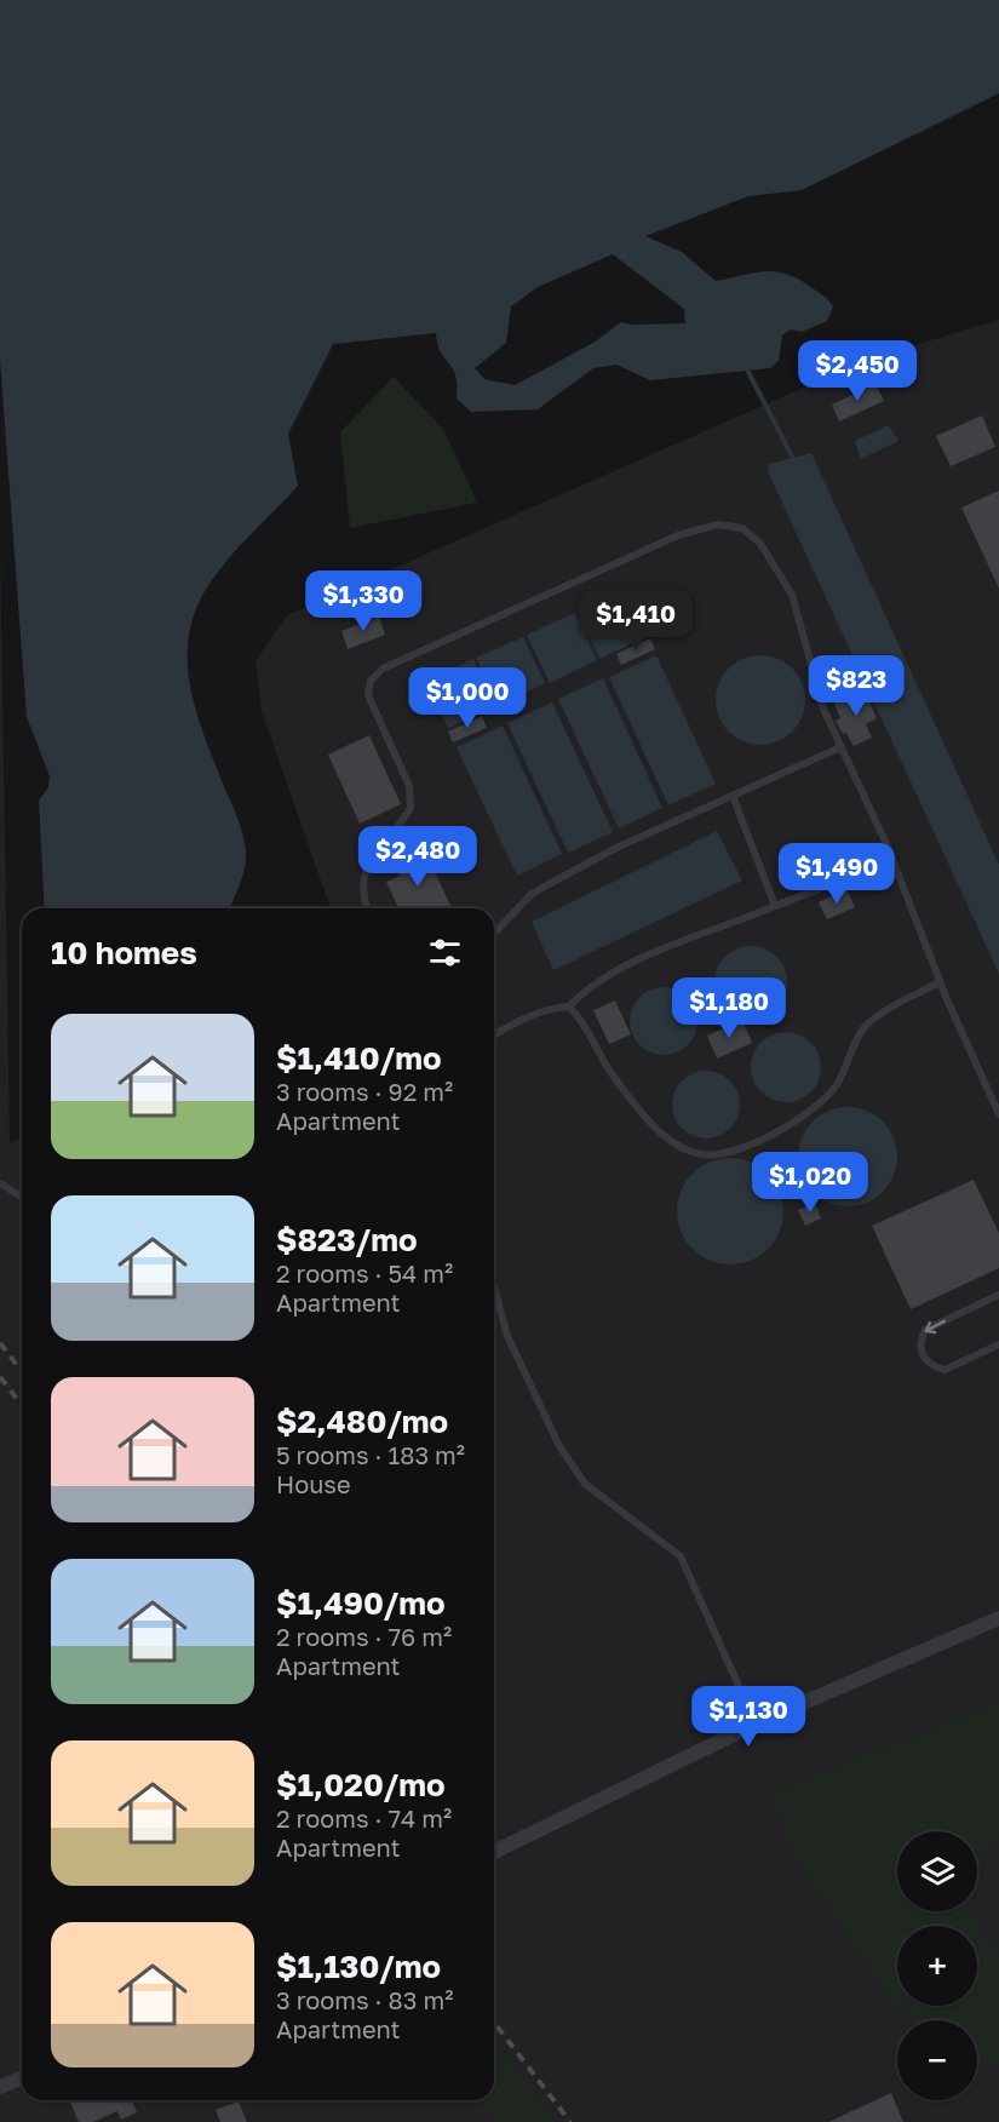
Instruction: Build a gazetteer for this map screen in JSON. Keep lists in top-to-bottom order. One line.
{"page":{"price":["$2,450","$1,330","$1,410","$823","$1,000","$2,480","$1,490","$1,180","$1,020","$1,130"],"heading":"10 homes","list":[{"name":"$1,410/mo","note":"3 rooms · 92 m² · Apartment"},{"name":"$823/mo","note":"2 rooms · 54 m² · Apartment"},{"name":"$2,480/mo","note":"5 rooms · 183 m² · House"},{"name":"$1,490/mo","note":"2 rooms · 76 m² · Apartment"},{"name":"$1,020/mo","note":"2 rooms · 74 m² · Apartment"},{"name":"$1,130/mo","note":"3 rooms · 83 m² · Apartment"}],"map_buttons":["+","−"]}}
